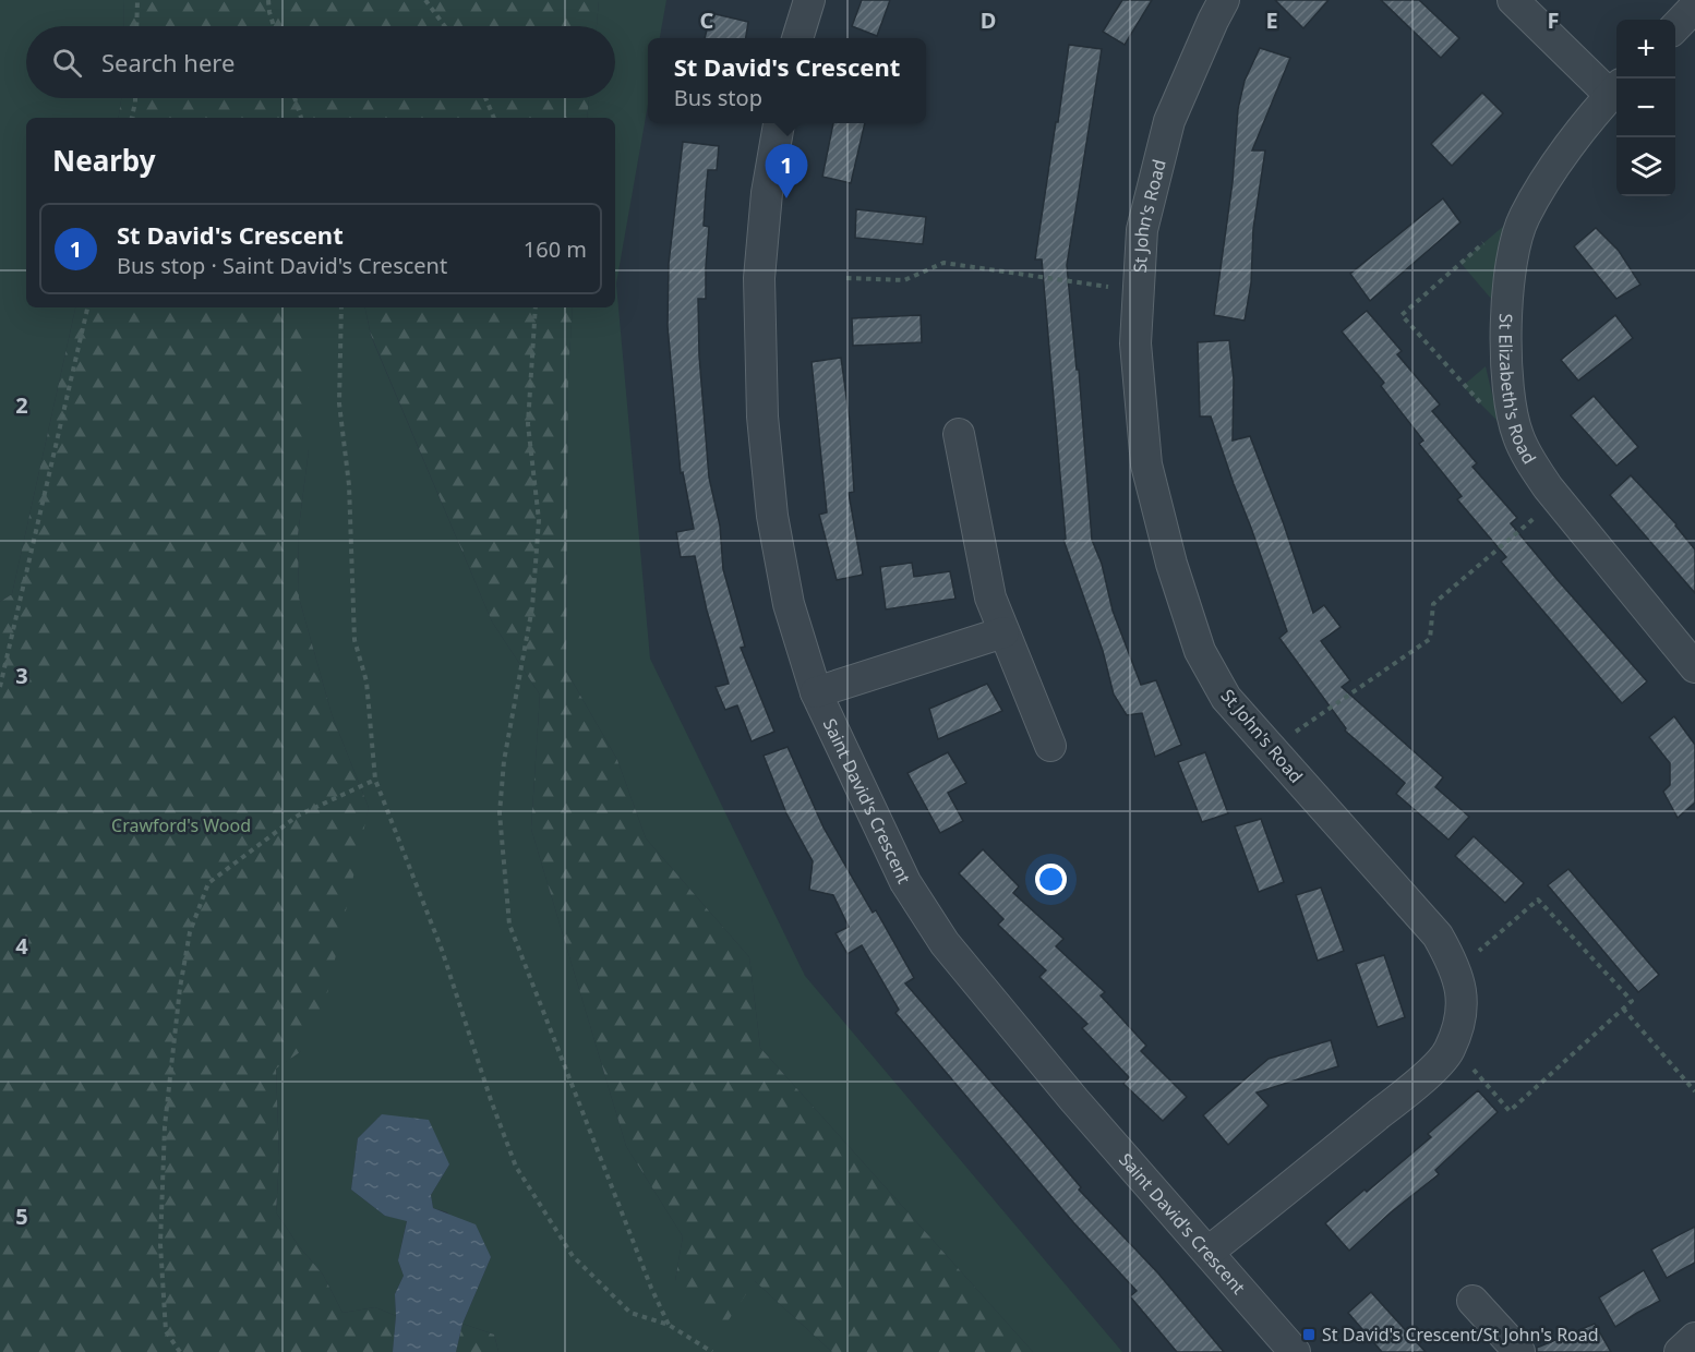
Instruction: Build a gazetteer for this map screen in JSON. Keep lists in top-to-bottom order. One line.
{"streets":{"street":["St John's Road","St Elizabeth's Road","Saint David's Crescent"]},"crossings":[["St John's Road","Saint David's Crescent"]],"parks":["Crawford's Wood"],"places":{"transit":["St David's Crescent/St John's Road"]},"page":{"map_buttons":["+","−"],"search":"Search here","popup":["St David's Crescent","Bus stop"],"heading":"Nearby","pins":"1","list":[{"mark":"1","name":"St David's Crescent","note":"Bus stop · Saint David's Crescent","value":"160 m"}]},"grid":{"columns":["C","D","E","F"],"rows":["2","3","4","5"]}}
